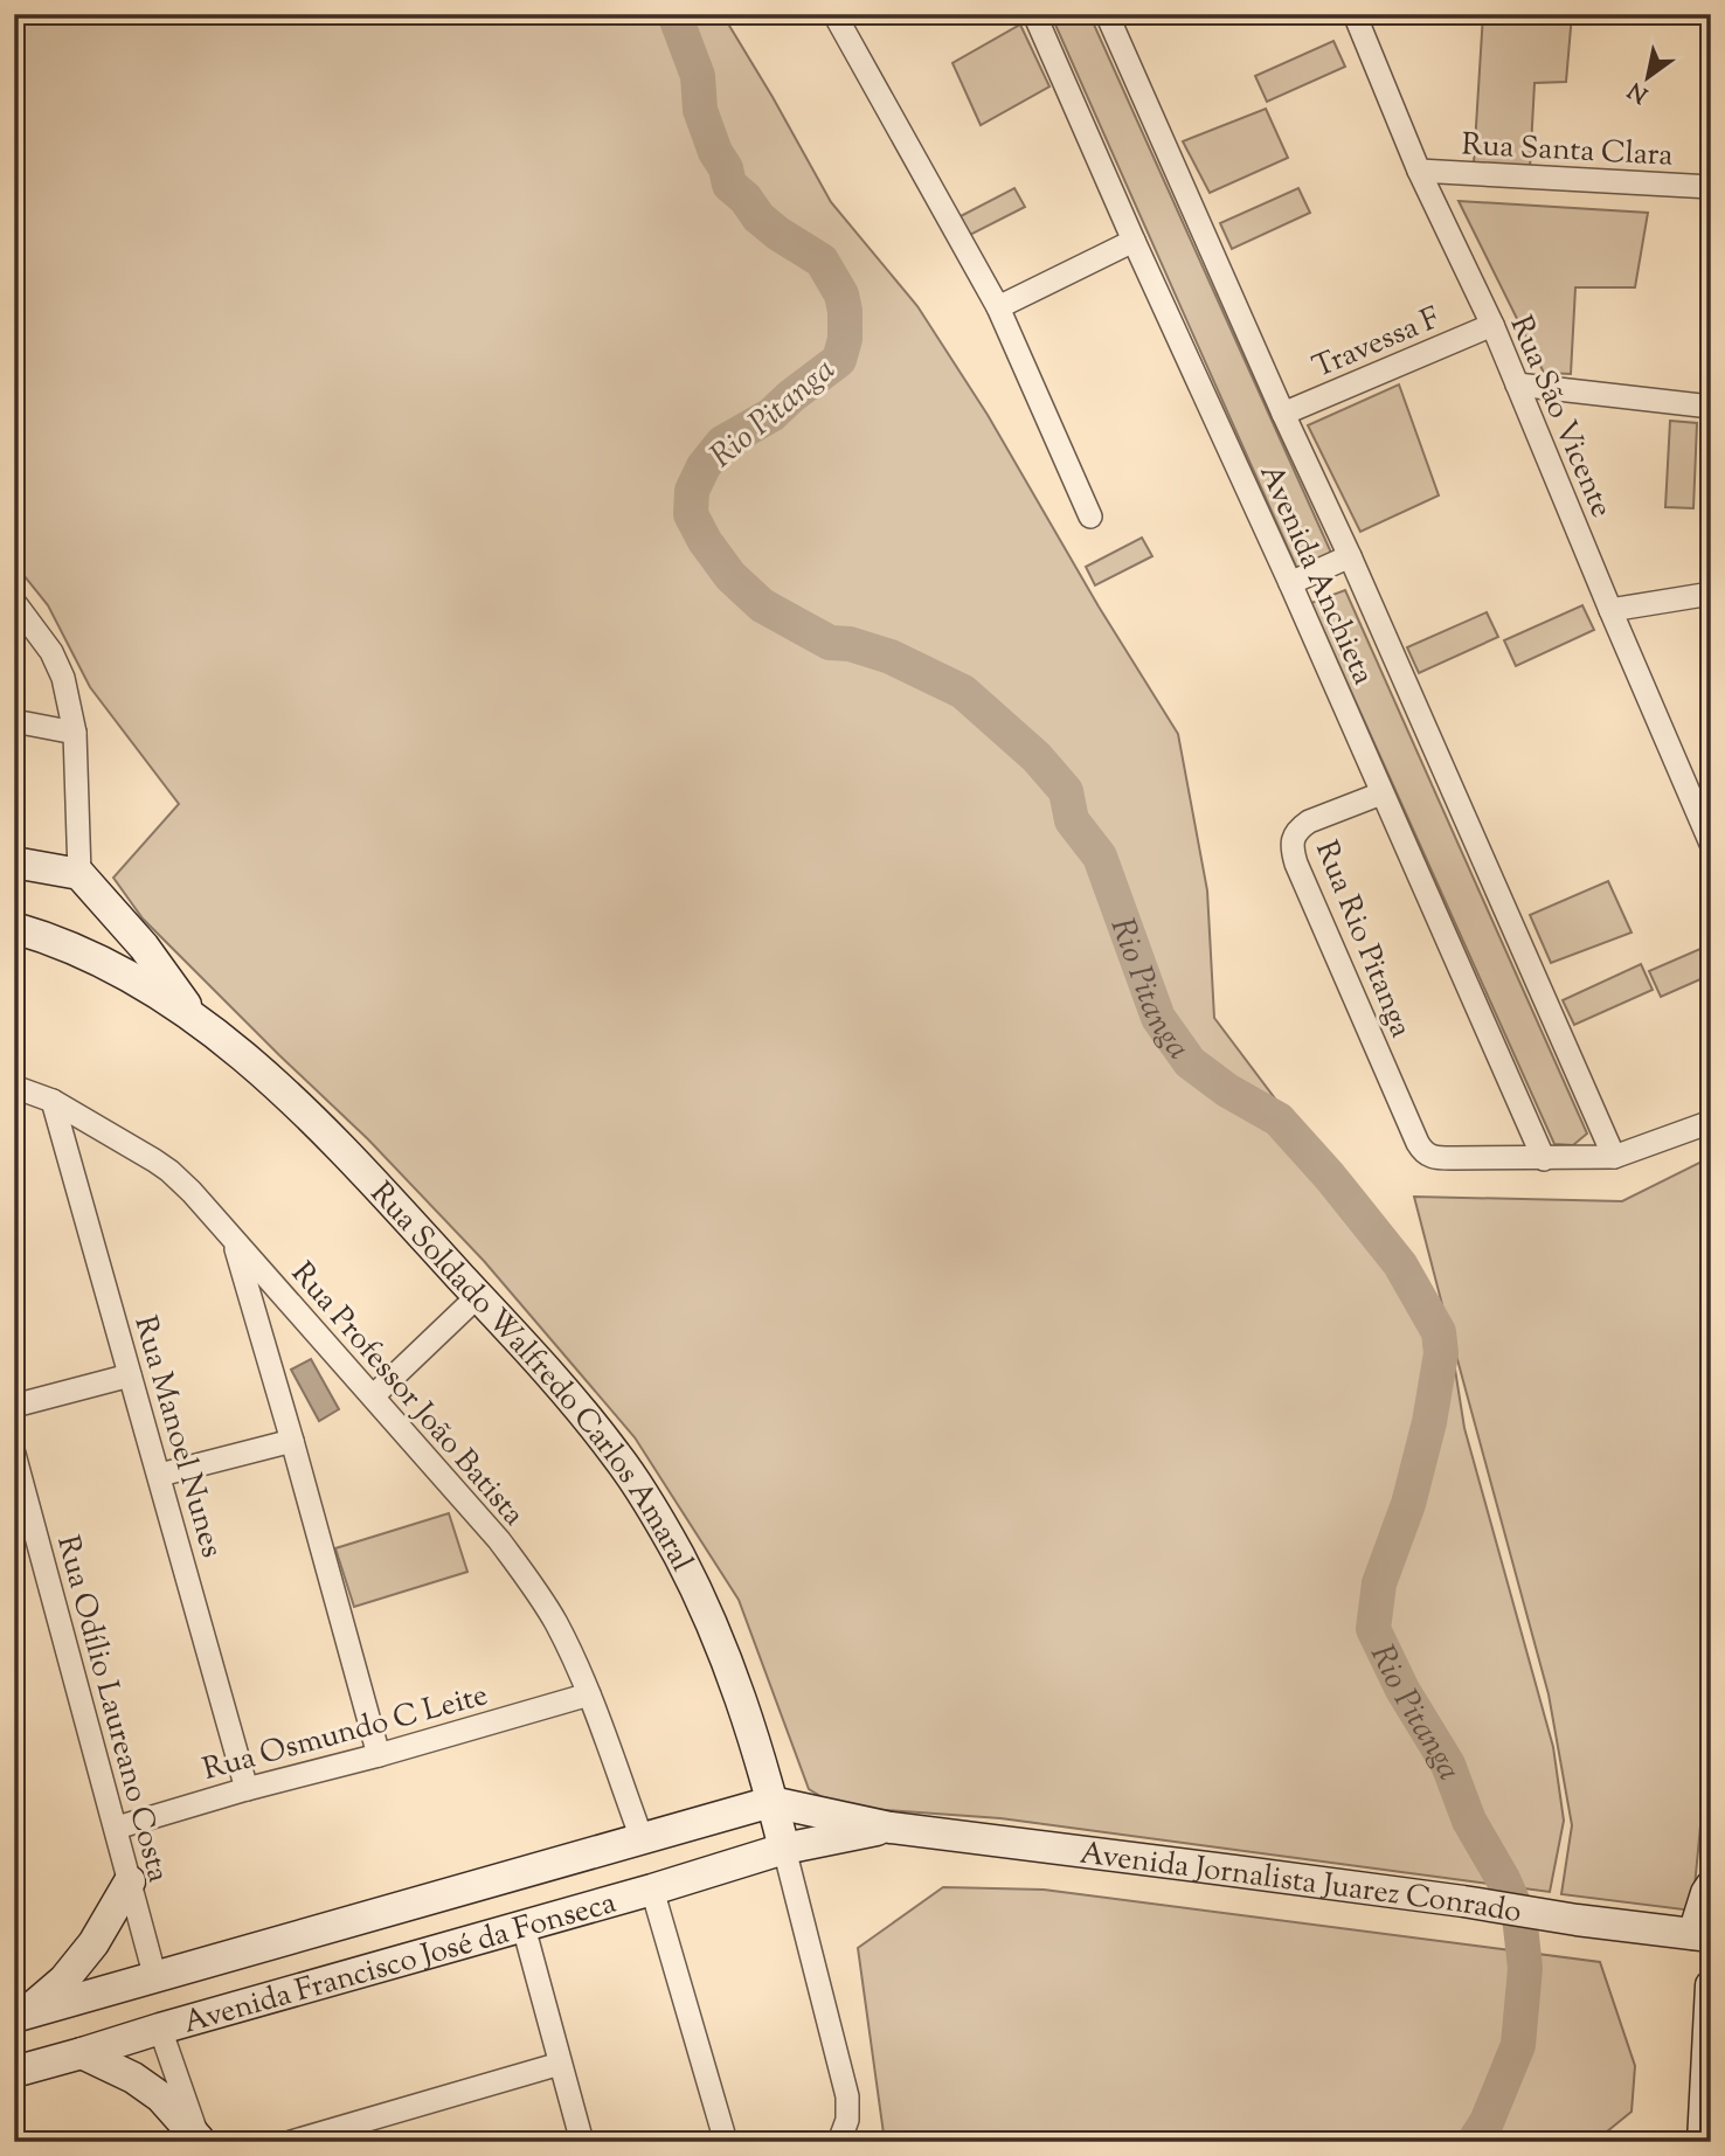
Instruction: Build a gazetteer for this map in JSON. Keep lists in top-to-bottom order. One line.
{"streets":{"main road":["Rua Soldado Walfredo Carlos Amaral","Avenida Jornalista Juarez Conrado","Avenida Francisco José da Fonseca"],"street":["Rua Santa Clara","Travessa F","Rua São Vicente","Avenida Anchieta","Rua Rio Pitanga","Rua Professor João Batista","Rua Manoel Nunes","Rua Odílio Laureano Costa","Rua Osmundo C Leite"]},"crossings":[["Rua Santa Clara","Rua São Vicente"],["Travessa F","Rua São Vicente"],["Travessa F","Avenida Anchieta"],["Avenida Anchieta","Rua Rio Pitanga"],["Rua Soldado Walfredo Carlos Amaral","Avenida Jornalista Juarez Conrado"],["Rua Soldado Walfredo Carlos Amaral","Avenida Francisco José da Fonseca"],["Rua Professor João Batista","Rua Manoel Nunes"],["Rua Professor João Batista","Rua Osmundo C Leite"],["Rua Professor João Batista","Avenida Francisco José da Fonseca"],["Rua Manoel Nunes","Rua Osmundo C Leite"],["Rua Odílio Laureano Costa","Rua Osmundo C Leite"],["Rua Odílio Laureano Costa","Avenida Francisco José da Fonseca"],["Avenida Jornalista Juarez Conrado","Avenida Francisco José da Fonseca"]],"water":["Rio Pitanga"],"north":"bottom left"}
